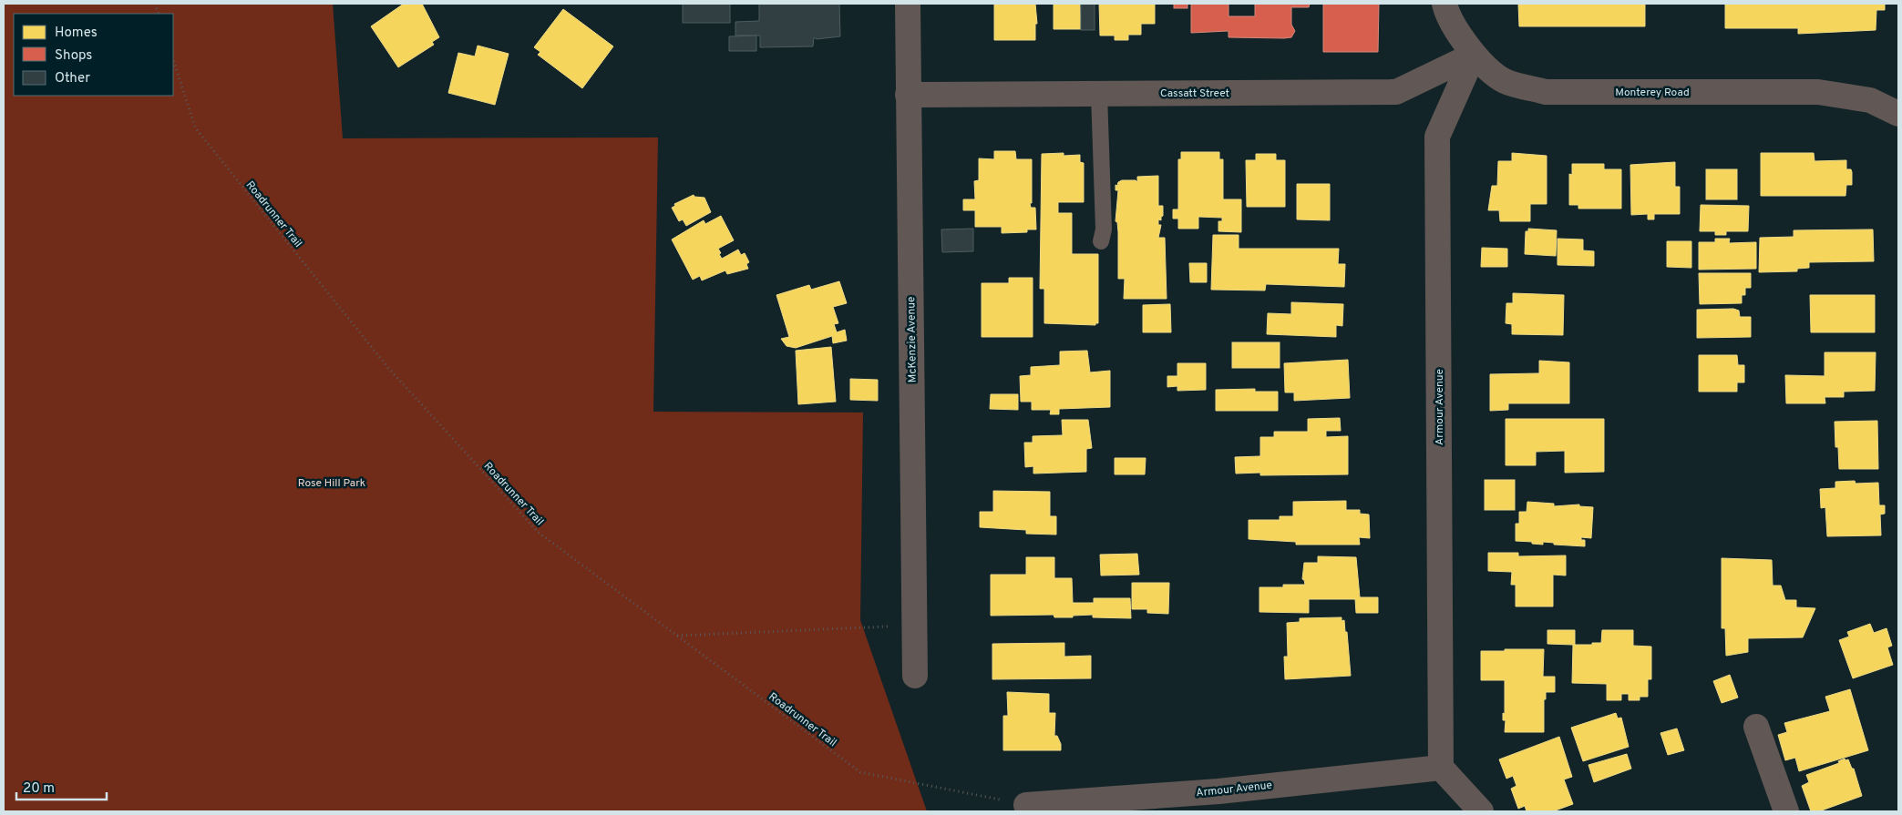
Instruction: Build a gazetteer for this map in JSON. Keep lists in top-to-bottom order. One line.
{"streets":{"street":["Monterey Road","Cassatt Street","McKenzie Avenue","Armour Avenue"],"path":["Roadrunner Trail"]},"crossings":[["Monterey Road","Cassatt Street"],["Monterey Road","Armour Avenue"],["Cassatt Street","McKenzie Avenue"],["Cassatt Street","Armour Avenue"],["Roadrunner Trail","Armour Avenue"]],"parks":["Rose Hill Park"],"legend":["Homes","Shops","Other"],"scale_bar":"20 m"}
